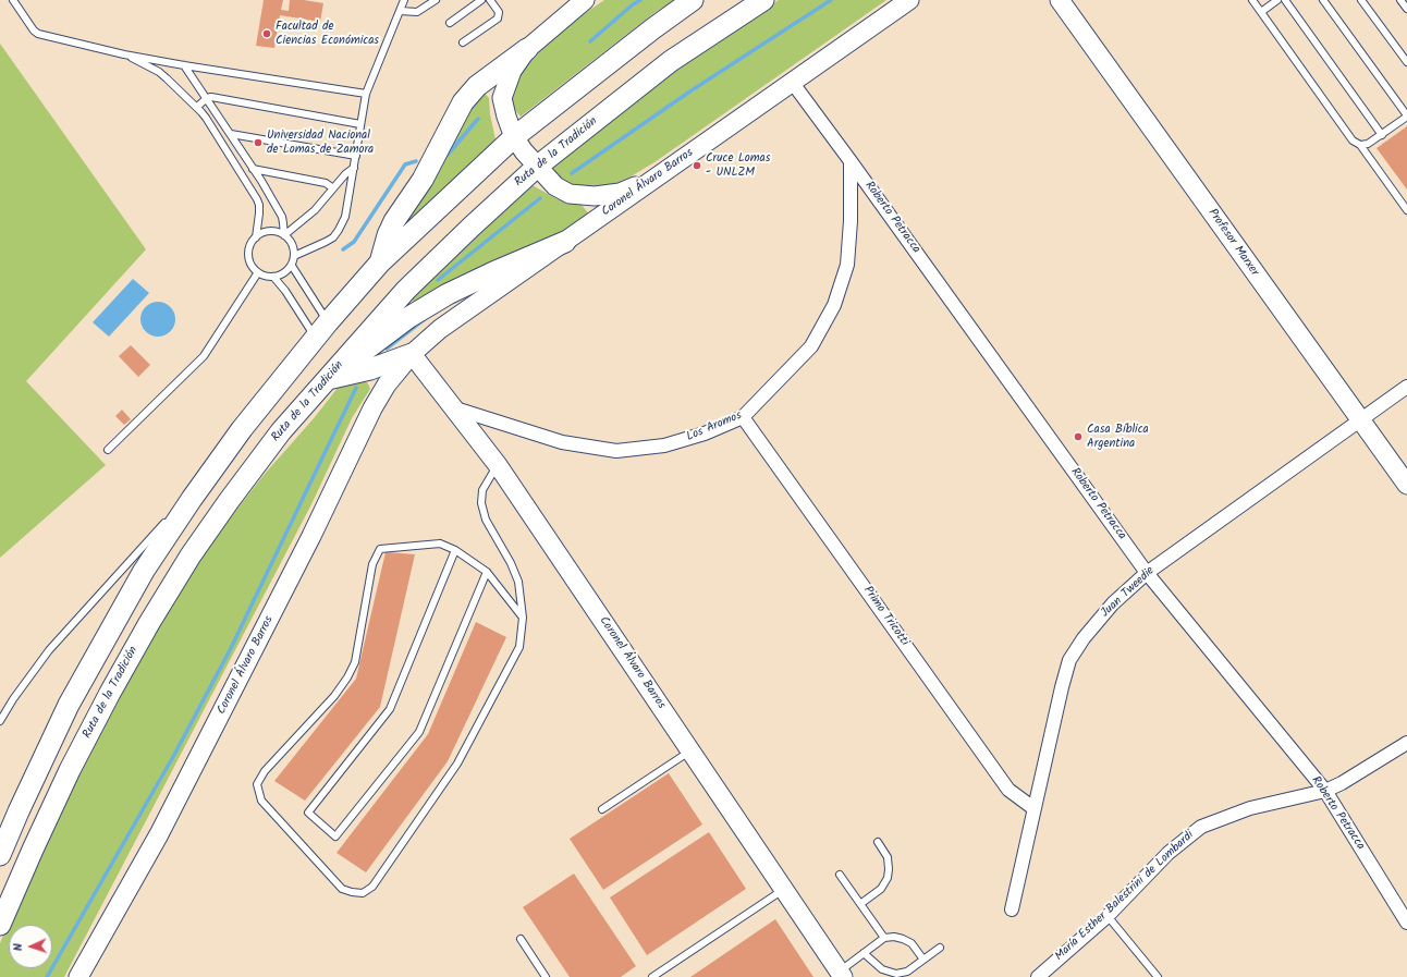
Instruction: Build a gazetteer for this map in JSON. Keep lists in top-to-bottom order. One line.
{"streets":{"main road":["Ruta de la Tradición","Coronel Álvaro Barros","Profesor Marxer"],"street":["Roberto Petracca","Los Aromos","Juan Tweedie","Primo Tricotti","María Esther Balestrini de Lombardi"]},"crossings":[["Coronel Álvaro Barros","Roberto Petracca"],["Coronel Álvaro Barros","Los Aromos"],["Roberto Petracca","Los Aromos"],["Roberto Petracca","Juan Tweedie"],["Roberto Petracca","María Esther Balestrini de Lombardi"],["Profesor Marxer","Juan Tweedie"],["Los Aromos","Primo Tricotti"],["Juan Tweedie","Primo Tricotti"]],"places":["Facultad de Ciencias Económicas","Universidad Nacional de Lomas de Zamora","Cruce Lomas - UNLZM","Casa Bíblica Argentina"],"north":"left"}
